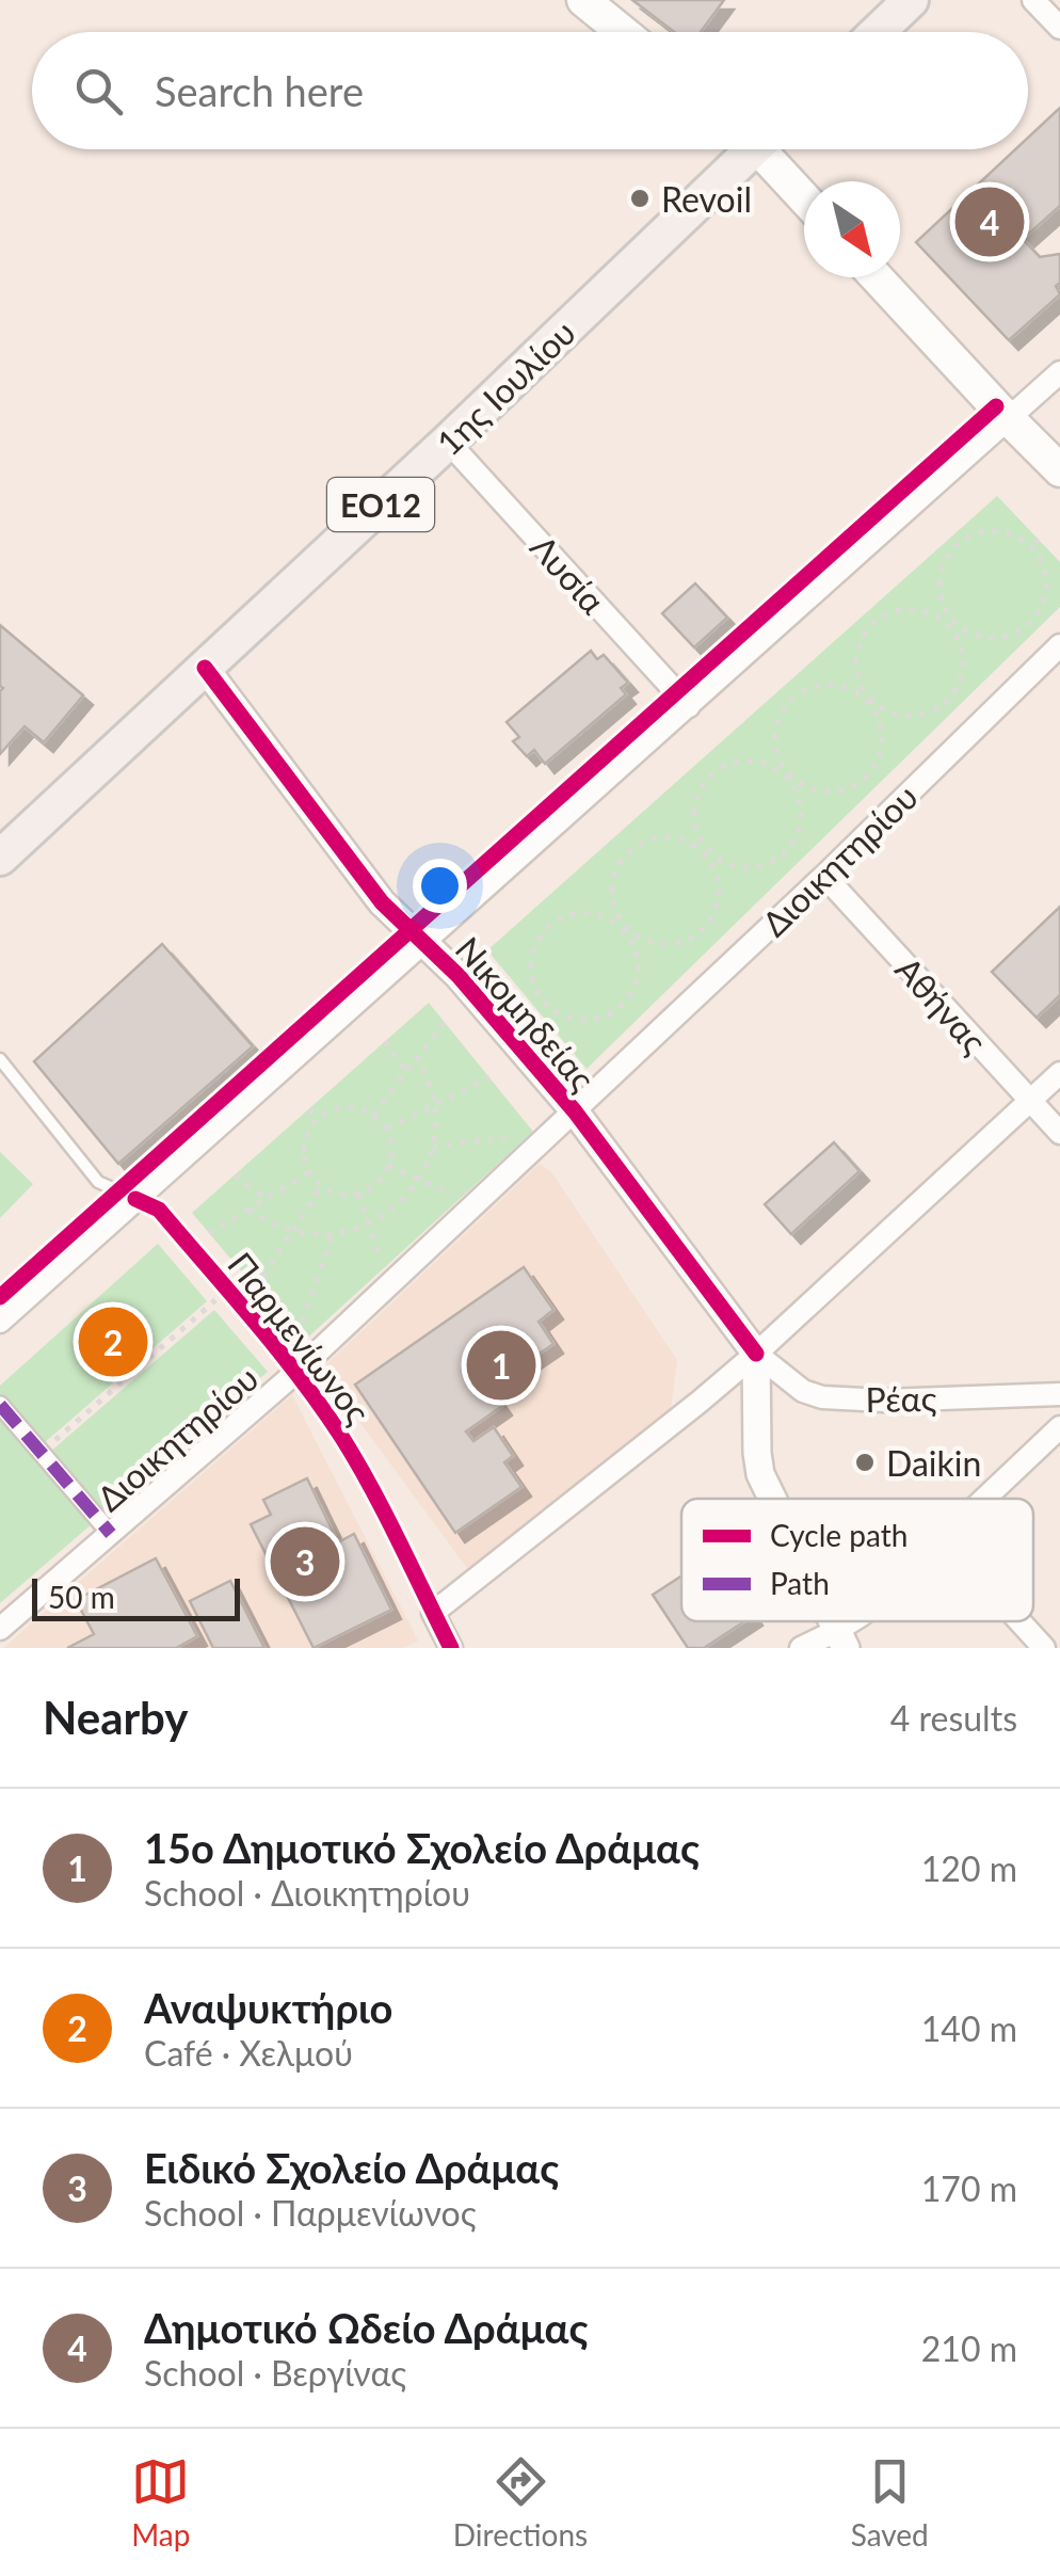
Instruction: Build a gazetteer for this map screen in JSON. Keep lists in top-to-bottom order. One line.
{"streets":{"main road":["1ης Ιουλίου","ΕΟ12"],"street":["Λυσία","Διοικητηρίου","Αθήνας","Νικομηδείας","Παρμενίωνος","Ρέας"]},"crossings":[["1ης Ιουλίου","Λυσία"],["1ης Ιουλίου","Νικομηδείας"],["Διοικητηρίου","Αθήνας"],["Διοικητηρίου","Νικομηδείας"],["Διοικητηρίου","Παρμενίωνος"],["Νικομηδείας","Ρέας"]],"places":["Revoil","Daikin"],"legend":["Cycle path","Path"],"scale_bar":"50 m","north":"bottom right","page":{"search":"Search here","pins":["4","2","1","3"],"scale":"50 m","heading":["Nearby","4 results"],"list":[{"mark":"1","name":"15ο Δημοτικό Σχολείο Δράμας","note":"School · Διοικητηρίου","value":"120 m"},{"mark":"2","name":"Αναψυκτήριο","note":"Café · Χελμού","value":"140 m"},{"mark":"3","name":"Ειδικό Σχολείο Δράμας","note":"School · Παρμενίωνος","value":"170 m"},{"mark":"4","name":"Δημοτικό Ωδείο Δράμας","note":"School · Βεργίνας","value":"210 m"}],"nav":["Map","Directions","Saved"]}}
